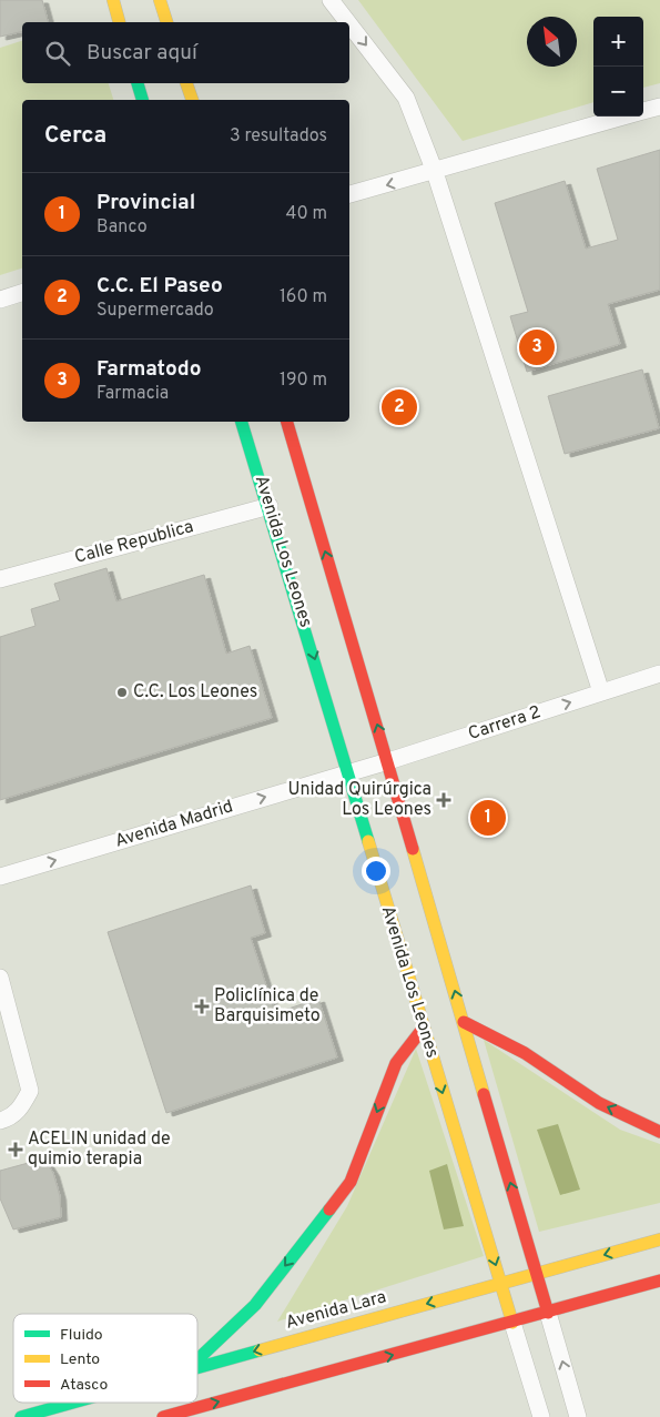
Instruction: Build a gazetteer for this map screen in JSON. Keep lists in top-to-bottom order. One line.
{"streets":{"street":["Calle Republica","Avenida Los Leones","Carrera 2","Avenida Madrid","Avenida Lara"]},"crossings":[["Calle Republica","Avenida Los Leones"],["Avenida Los Leones","Carrera 2"],["Avenida Los Leones","Avenida Madrid"],["Avenida Los Leones","Avenida Lara"],["Carrera 2","Avenida Madrid"]],"one_way":["Carrera 2","Avenida Madrid"],"places":{"other":["C.C. Los Leones"],"health":["Unidad Quirúrgica Los Leones","Policlínica de Barquisimeto","ACELIN unidad de quimio terapia"]},"legend":["Fluido","Lento","Atasco"],"north":"top left","page":{"map_buttons":["+","−"],"search":"Buscar aquí","heading":["Cerca","3 resultados"],"list":[{"mark":"1","name":"Provincial","note":"Banco","value":"40 m"},{"mark":"2","name":"C.C. El Paseo","note":"Supermercado","value":"160 m"},{"mark":"3","name":"Farmatodo","note":"Farmacia","value":"190 m"}],"pins":["3","2","1"]}}
